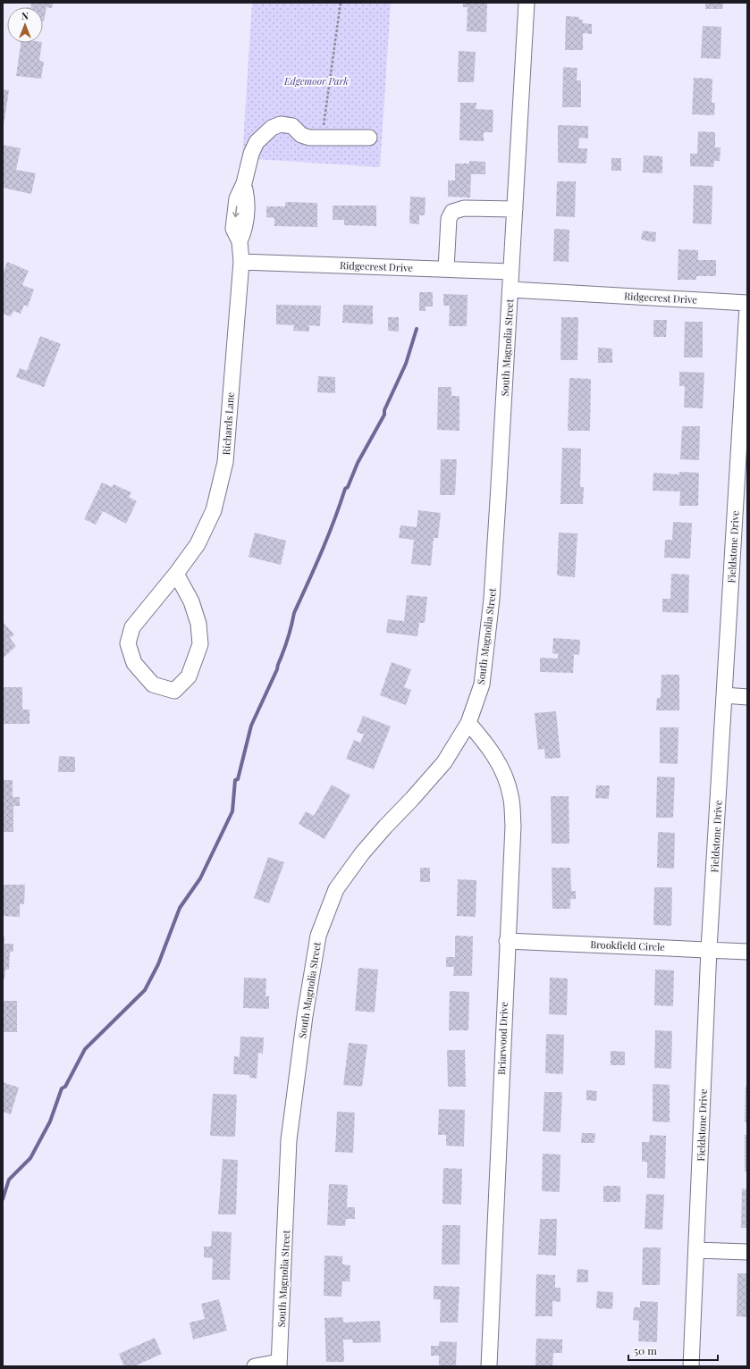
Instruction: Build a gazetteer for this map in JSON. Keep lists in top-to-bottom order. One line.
{"streets":{"street":["Ridgecrest Drive","South Magnolia Street","Richards Lane","Fieldstone Drive","Brookfield Circle","Briarwood Drive"]},"crossings":[["Ridgecrest Drive","South Magnolia Street"],["Ridgecrest Drive","Richards Lane"],["South Magnolia Street","Briarwood Drive"],["Fieldstone Drive","Brookfield Circle"],["Brookfield Circle","Briarwood Drive"]],"parks":["Edgemoor Park"],"scale_bar":"50 m","north":"top"}
